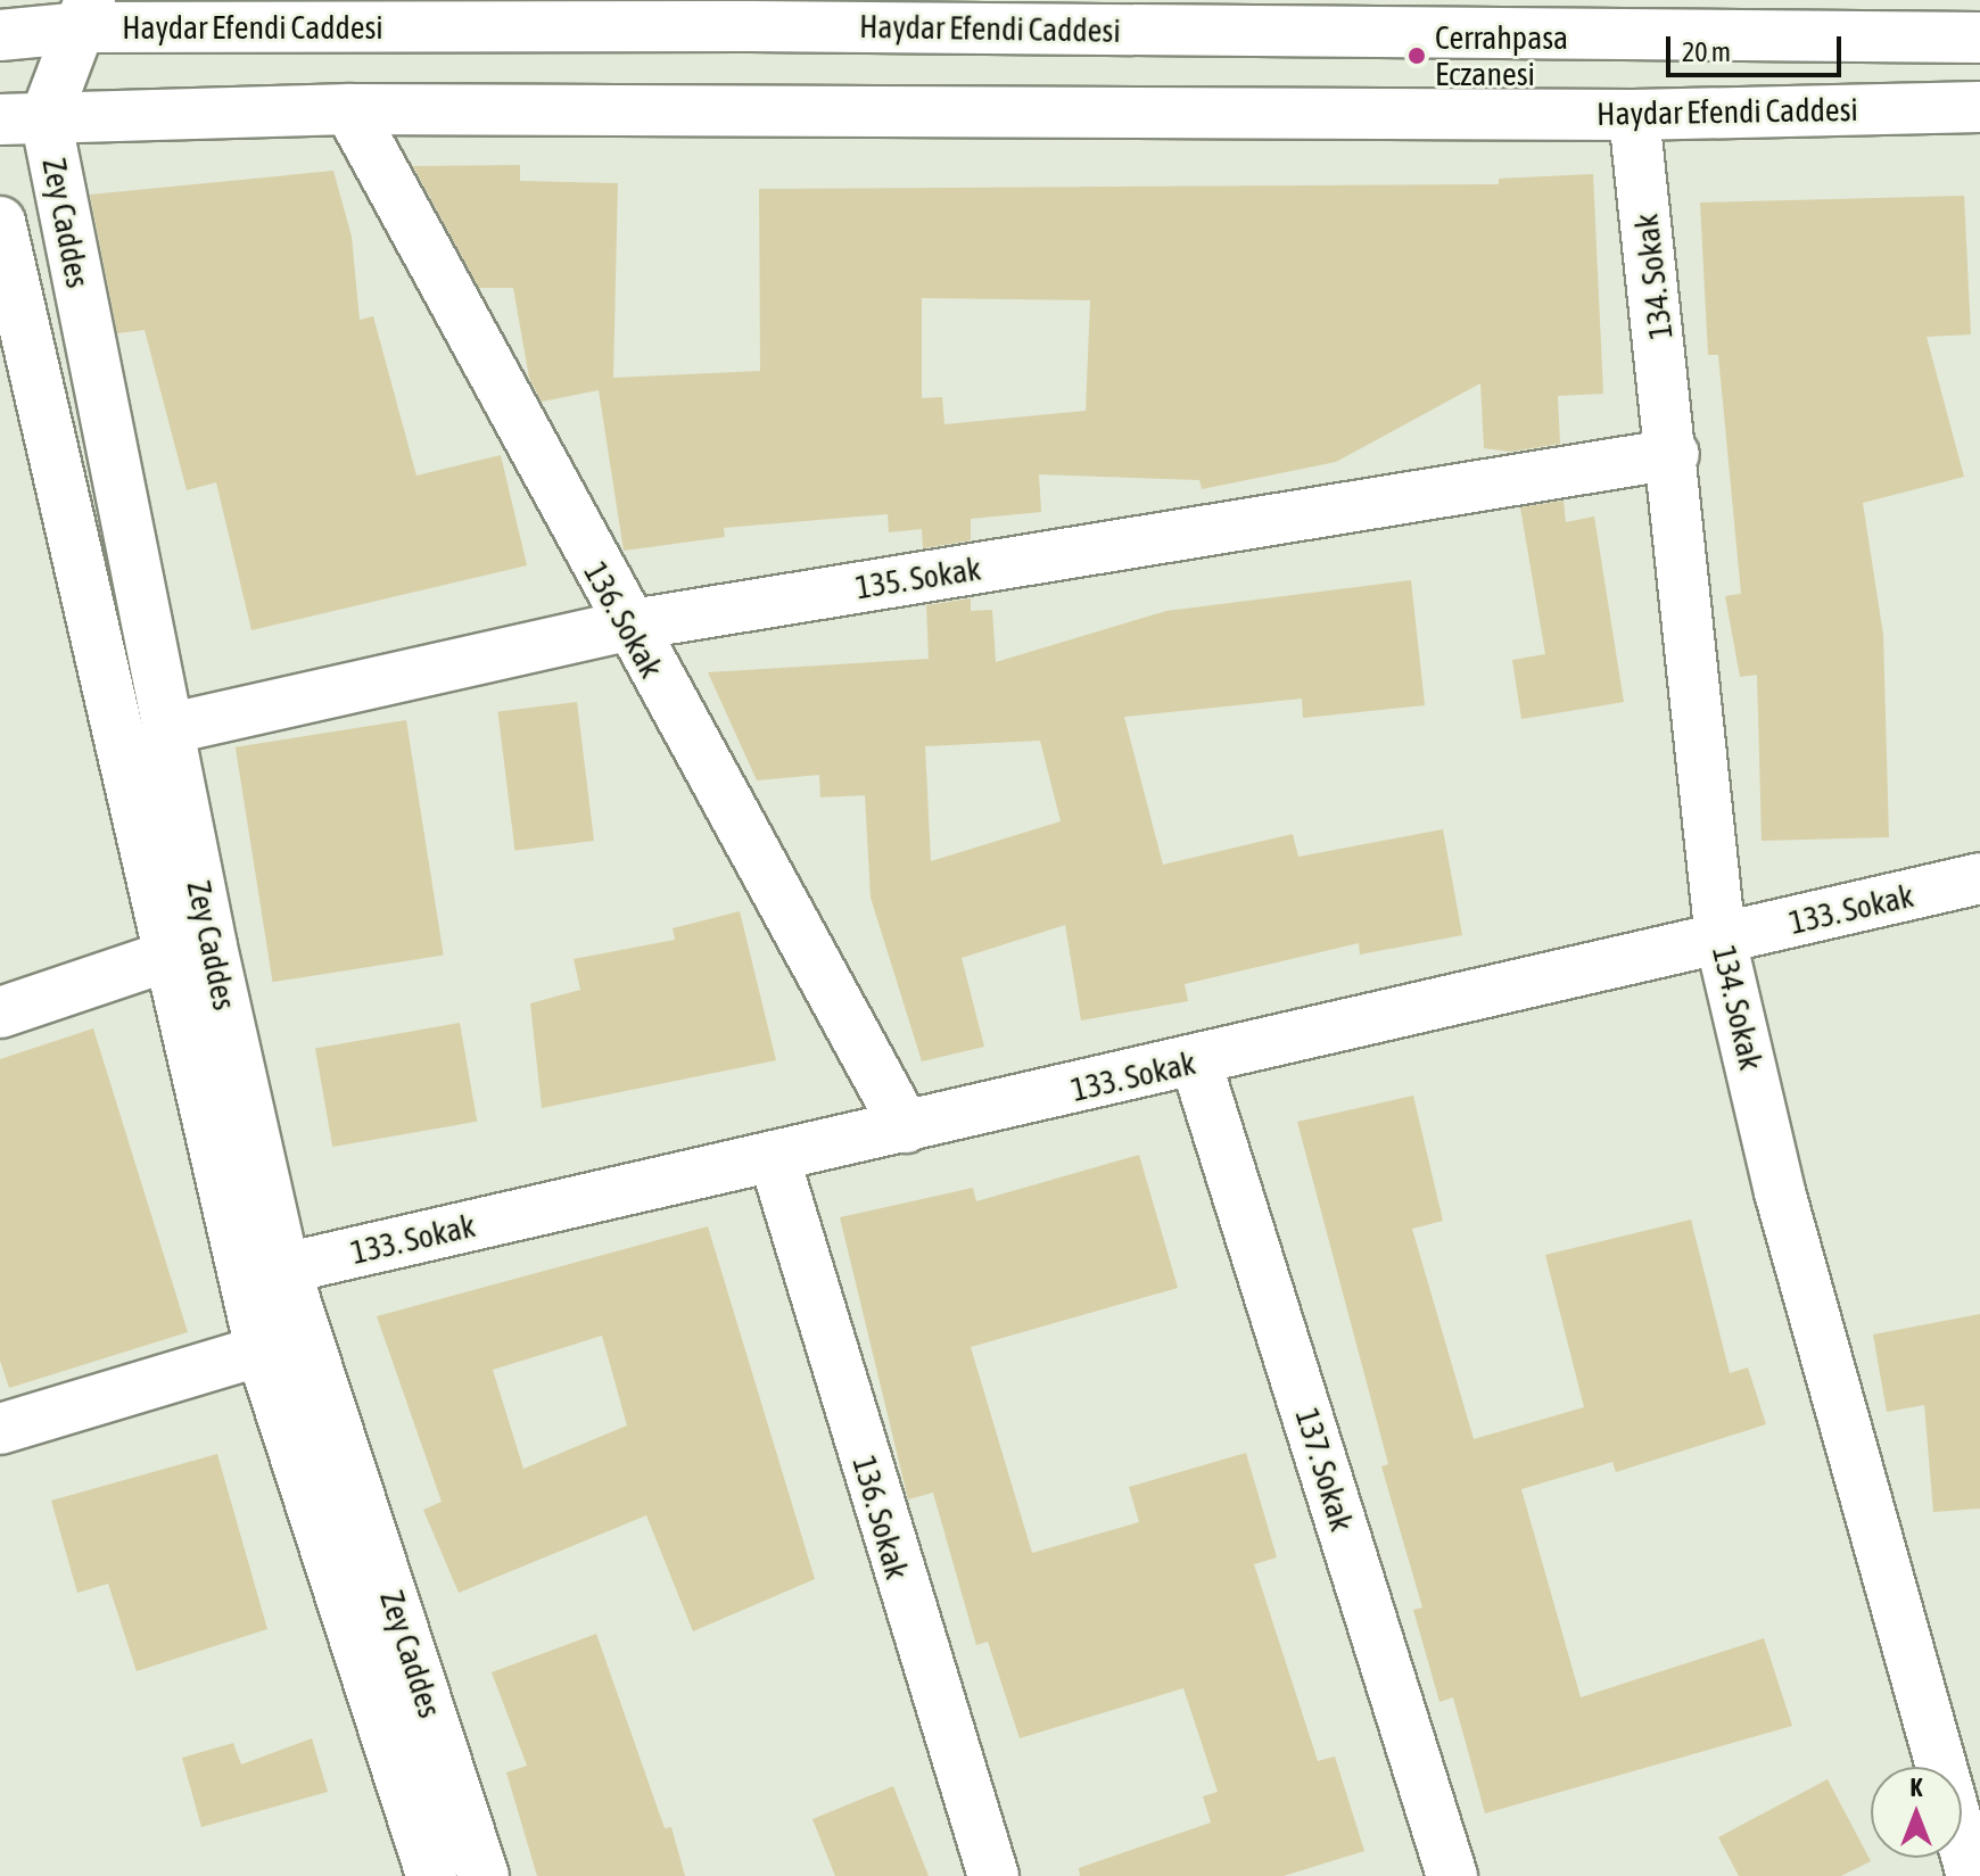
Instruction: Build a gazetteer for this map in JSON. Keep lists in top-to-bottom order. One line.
{"streets":{"street":["Haydar Efendi Caddesi","Zey Caddes","134. Sokak","135. Sokak","136. Sokak","133. Sokak","137. Sokak"]},"crossings":[["Haydar Efendi Caddesi","Zey Caddes"],["Haydar Efendi Caddesi","134. Sokak"],["Haydar Efendi Caddesi","136. Sokak"],["Zey Caddes","135. Sokak"],["Zey Caddes","133. Sokak"],["134. Sokak","135. Sokak"],["134. Sokak","133. Sokak"],["135. Sokak","136. Sokak"],["136. Sokak","133. Sokak"],["133. Sokak","137. Sokak"]],"places":["Cerrahpasa Eczanesi"],"scale_bar":"20 m","north":"top"}
